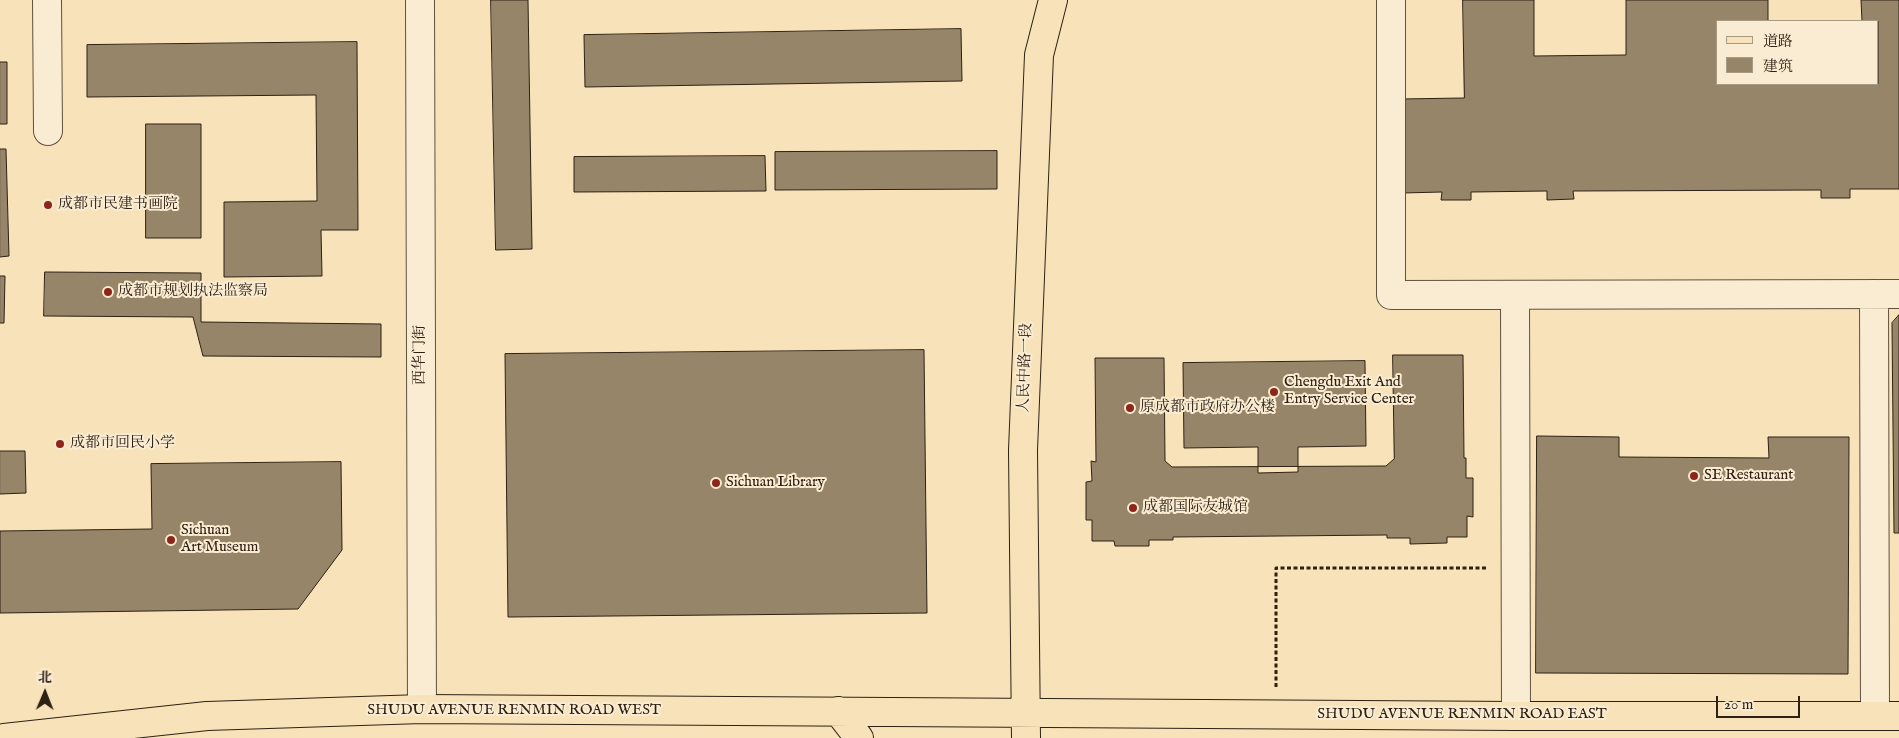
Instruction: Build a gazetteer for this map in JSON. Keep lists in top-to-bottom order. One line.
{"streets":{"main road":["人民中路一段","SHUDU AVENUE RENMIN ROAD WEST","SHUDU AVENUE RENMIN ROAD EAST"],"street":["西华门街"]},"crossings":[["西华门街","SHUDU AVENUE RENMIN ROAD WEST"],["人民中路一段","SHUDU AVENUE RENMIN ROAD WEST"],["人民中路一段","SHUDU AVENUE RENMIN ROAD EAST"],["SHUDU AVENUE RENMIN ROAD WEST","SHUDU AVENUE RENMIN ROAD EAST"]],"places":["成都市民建书画院","成都市规划执法监察局","Chengdu Exit And Entry Service Center","原成都市政府办公楼","成都市回民小学","SE Restaurant","Sichuan Library","成都国际友城馆","Sichuan Art Museum"],"legend":["道路","建筑"],"scale_bar":"20 m","north":"top"}
